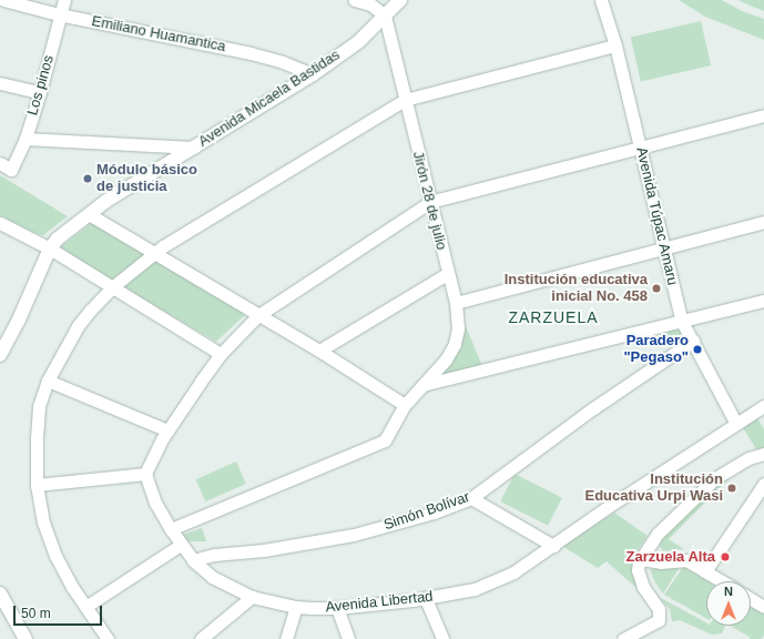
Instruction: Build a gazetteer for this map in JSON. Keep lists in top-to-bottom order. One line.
{"streets":{"street":["Emiliano Huamantica","Los pinos","Avenida Micaela Bastidas","Jirón 28 de julio","Avenida Túpac Amaru","Simón Bolívar","Avenida Libertad"]},"crossings":[["Emiliano Huamantica","Los pinos"],["Emiliano Huamantica","Avenida Micaela Bastidas"],["Avenida Micaela Bastidas","Jirón 28 de julio"],["Jirón 28 de julio","Avenida Libertad"],["Avenida Túpac Amaru","Simón Bolívar"],["Avenida Túpac Amaru","Avenida Libertad"],["Simón Bolívar","Avenida Libertad"]],"districts":["ZARZUELA"],"places":["Módulo básico de justicia","Institución educativa inicial No. 458","Paradero \"Pegaso\"","Institución Educativa Urpi Wasi","Zarzuela Alta"],"scale_bar":"50 m","north":"top"}
